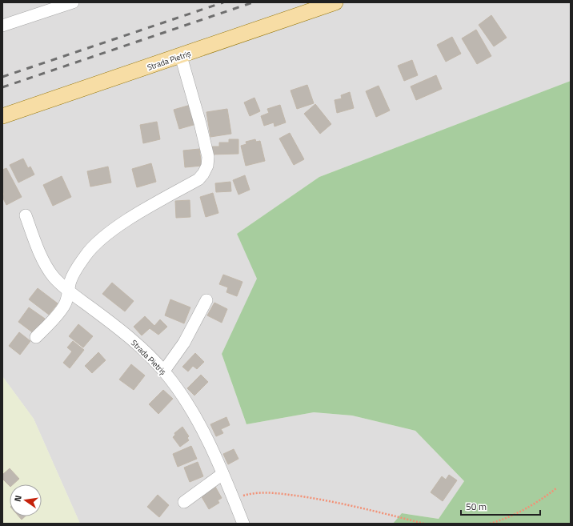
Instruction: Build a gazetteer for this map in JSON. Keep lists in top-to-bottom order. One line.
{"streets":{"main road":["Strada Pietriș"]},"scale_bar":"50 m","north":"left"}
